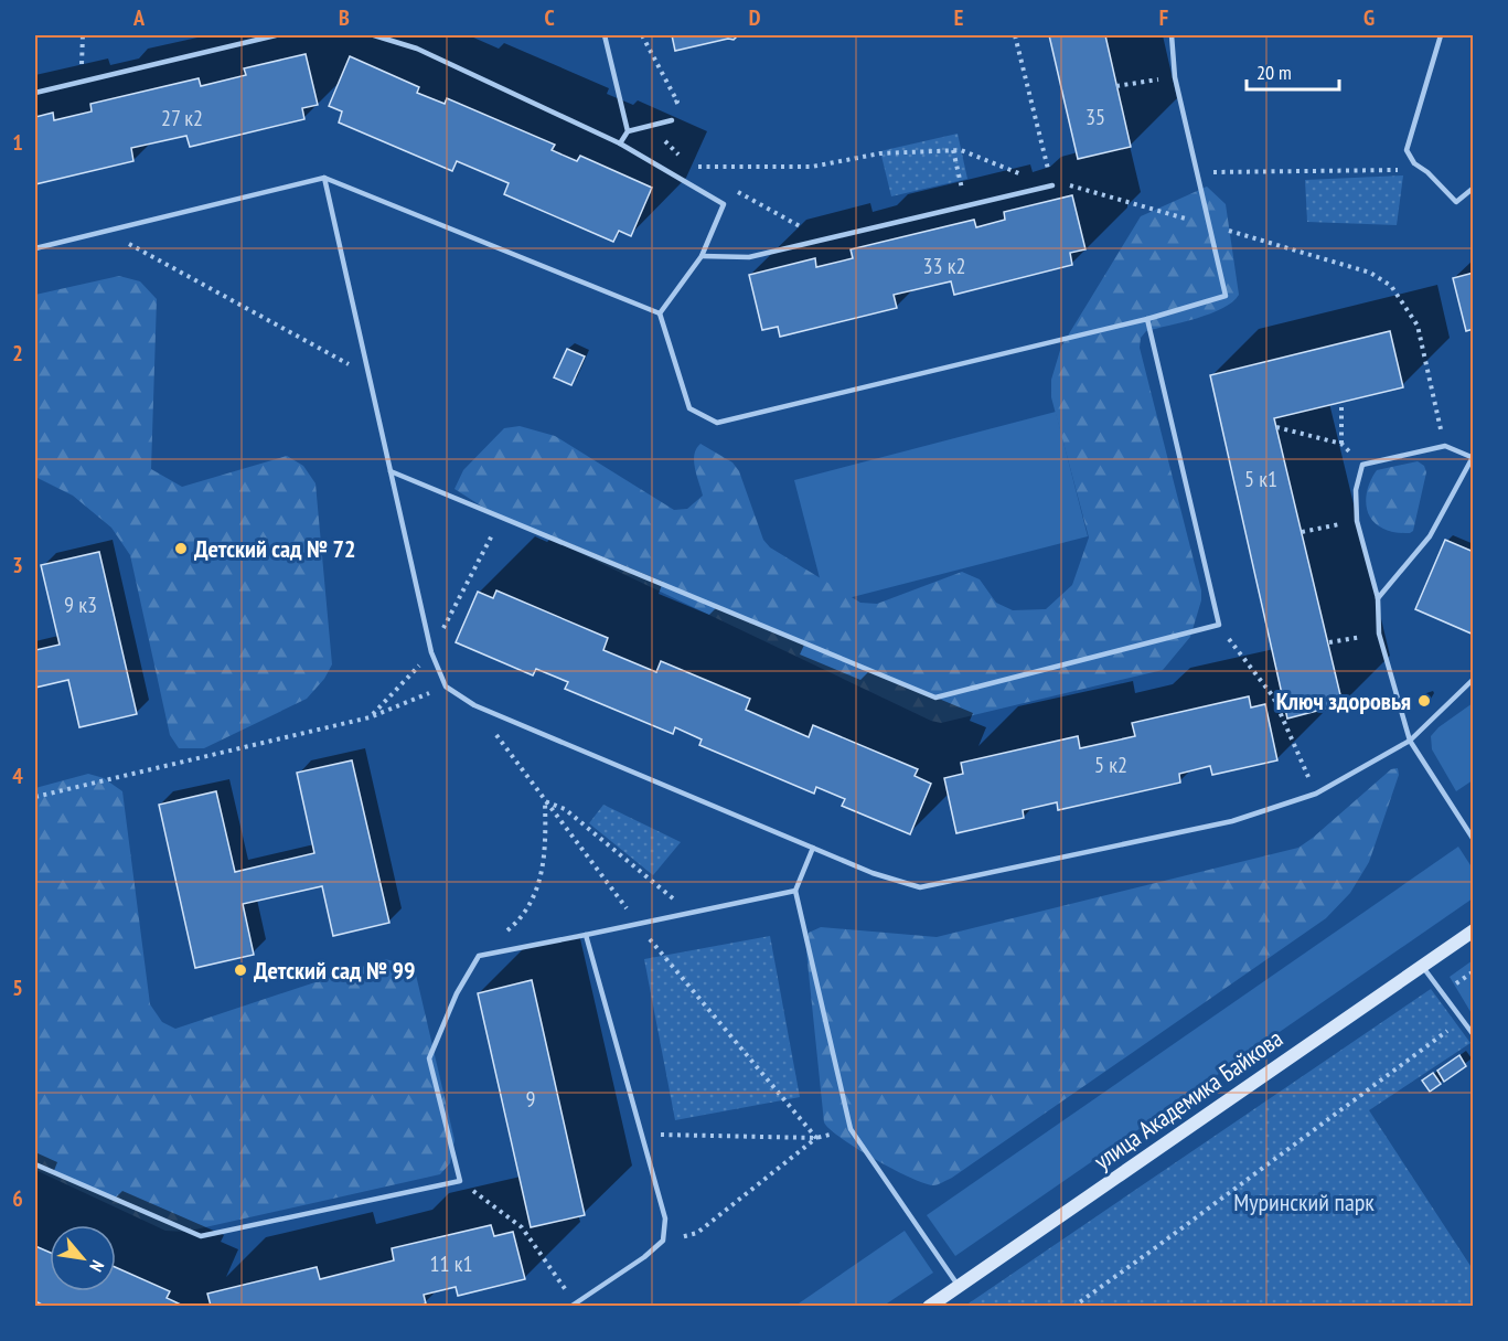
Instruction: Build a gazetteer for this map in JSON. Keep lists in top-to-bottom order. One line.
{"streets":{"street":["улица Академика Байкова"]},"parks":["Муринский парк"],"places":["Детский сад № 72","Ключ здоровья","Детский сад № 99"],"house_numbers":["35","27 к2","33 к2","5 к1","9 к3","5 к2","9","11 к1"],"scale_bar":"20 m","north":"bottom right","grid":{"columns":["A","B","C","D","E","F","G"],"rows":["1","2","3","4","5","6"]}}
